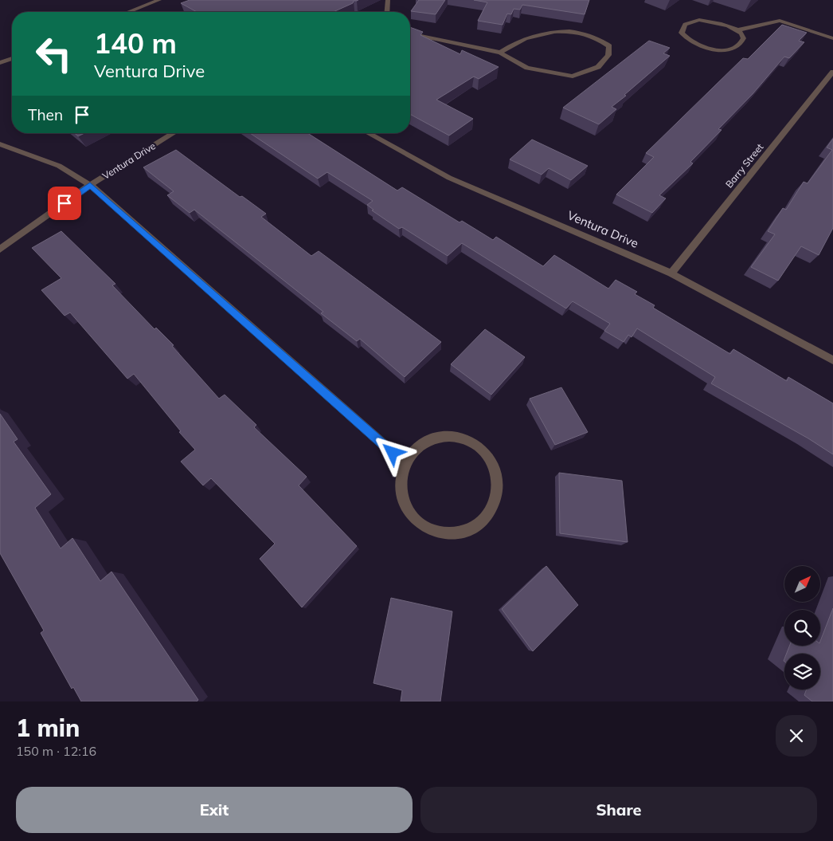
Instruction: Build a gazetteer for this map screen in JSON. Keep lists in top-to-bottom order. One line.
{"streets":{"street":["Ventura Drive","Barry Street"]},"crossings":[["Ventura Drive","Barry Street"]],"north":"top right","page":{"turn":["140 m","Ventura Drive"],"then":"Then","heading":["1 min","150 m · 12:16"],"buttons":["Exit","Share"]}}
